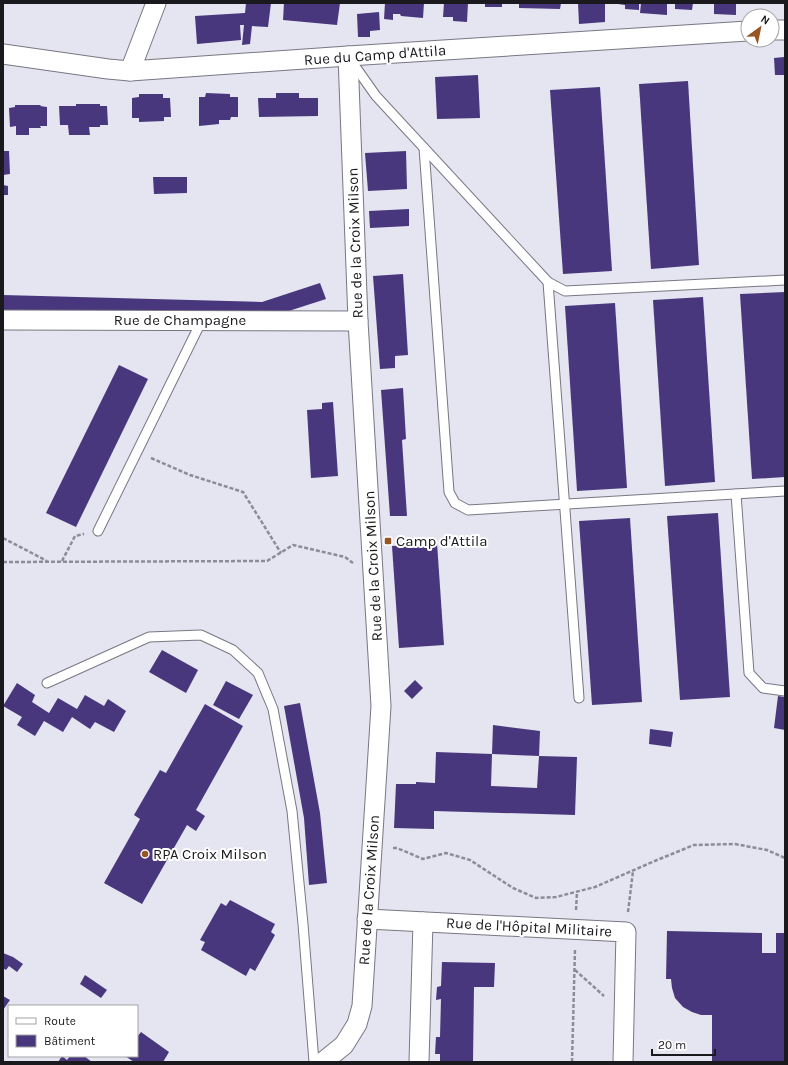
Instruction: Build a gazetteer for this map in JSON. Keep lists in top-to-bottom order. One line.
{"streets":{"street":["Rue du Camp d'Attila","Rue de la Croix Milson","Rue de Champagne","Rue de l'Hôpital Militaire"]},"crossings":[["Rue du Camp d'Attila","Rue de la Croix Milson"],["Rue de la Croix Milson","Rue de Champagne"],["Rue de la Croix Milson","Rue de l'Hôpital Militaire"]],"places":{"transit":["Camp d'Attila"],"other":["RPA Croix Milson"]},"legend":["Route","Bâtiment"],"scale_bar":"20 m","north":"top right"}
